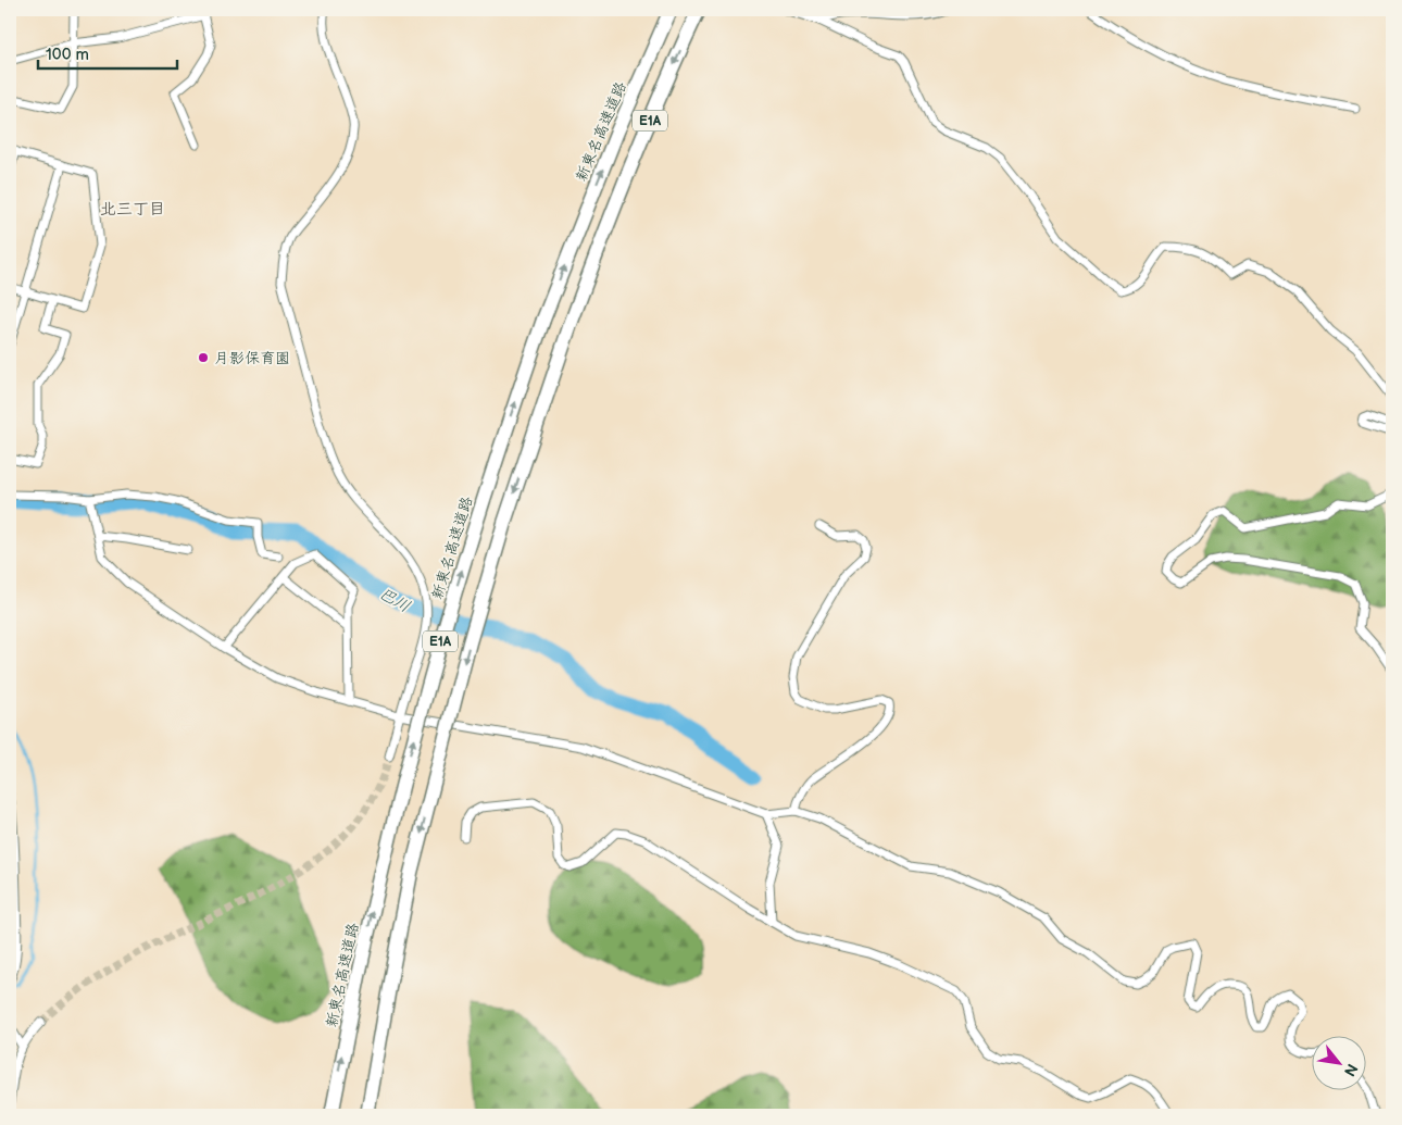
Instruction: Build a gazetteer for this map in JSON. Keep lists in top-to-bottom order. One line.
{"streets":{"highway":["E1A","新東名高速道路"]},"districts":["北三丁目"],"water":["巴川"],"places":["月影保育園"],"scale_bar":"100 m","north":"bottom right"}
